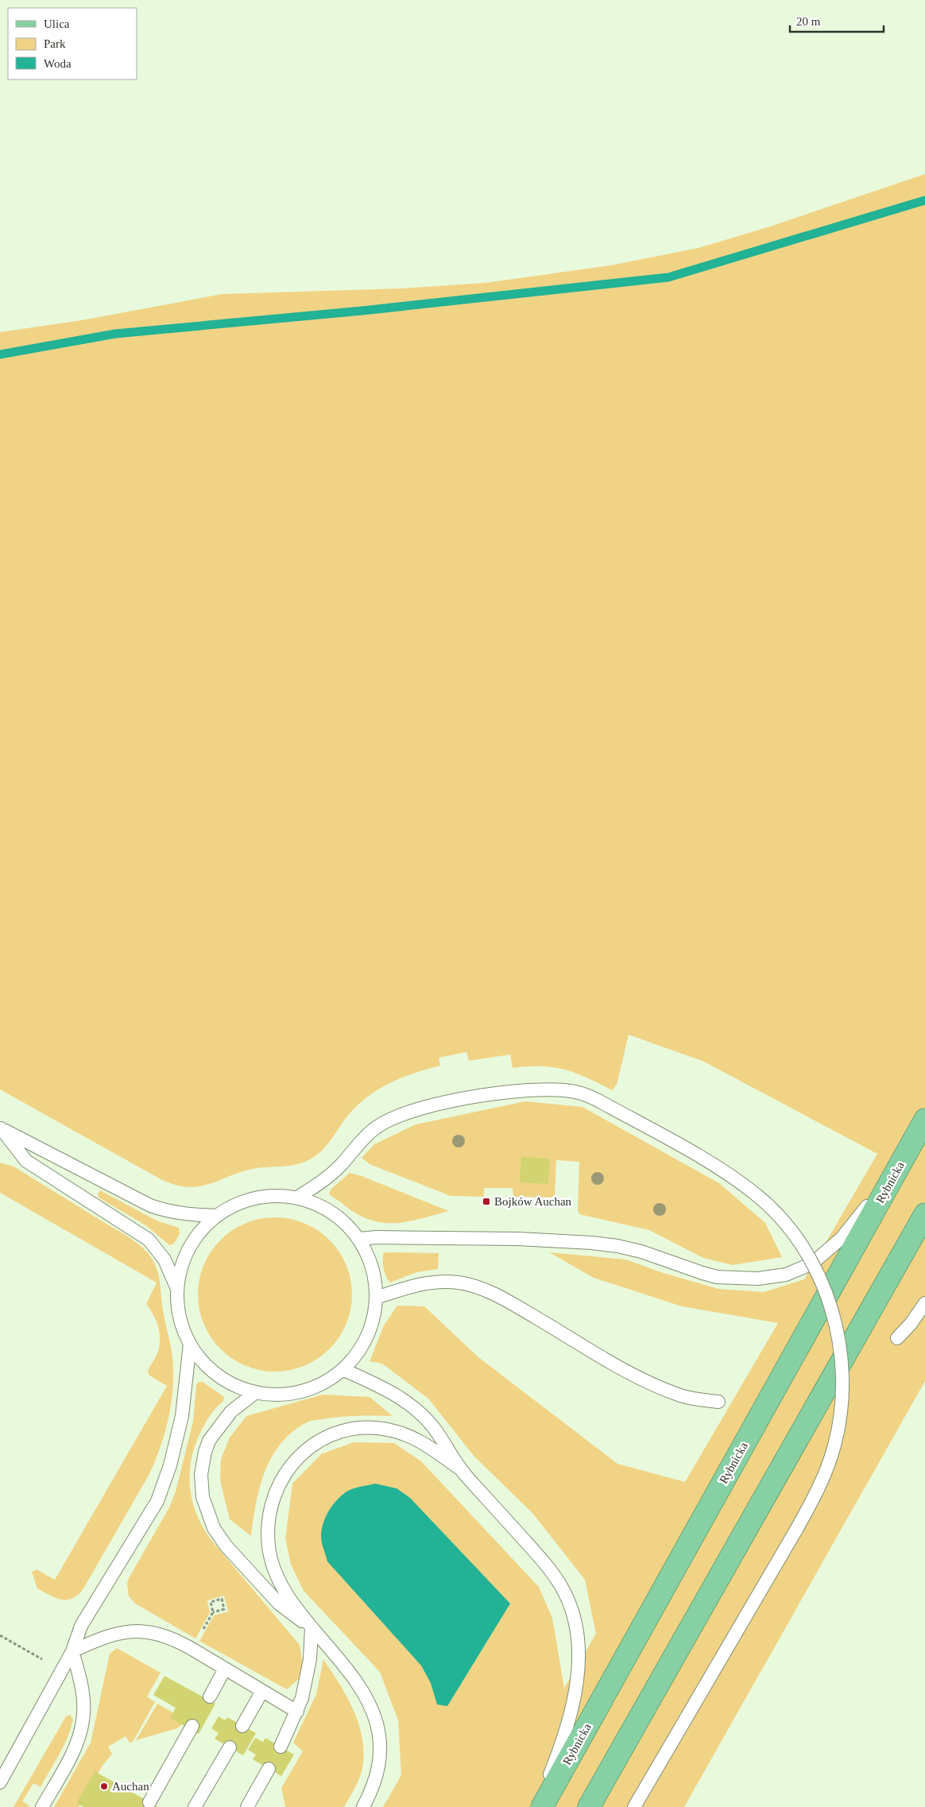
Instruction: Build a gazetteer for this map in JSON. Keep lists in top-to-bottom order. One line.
{"streets":{"main road":["Rybnicka"]},"places":{"transit":["Bojków Auchan"],"other":["Auchan"]},"legend":["Ulica","Park","Woda"],"scale_bar":"20 m"}
